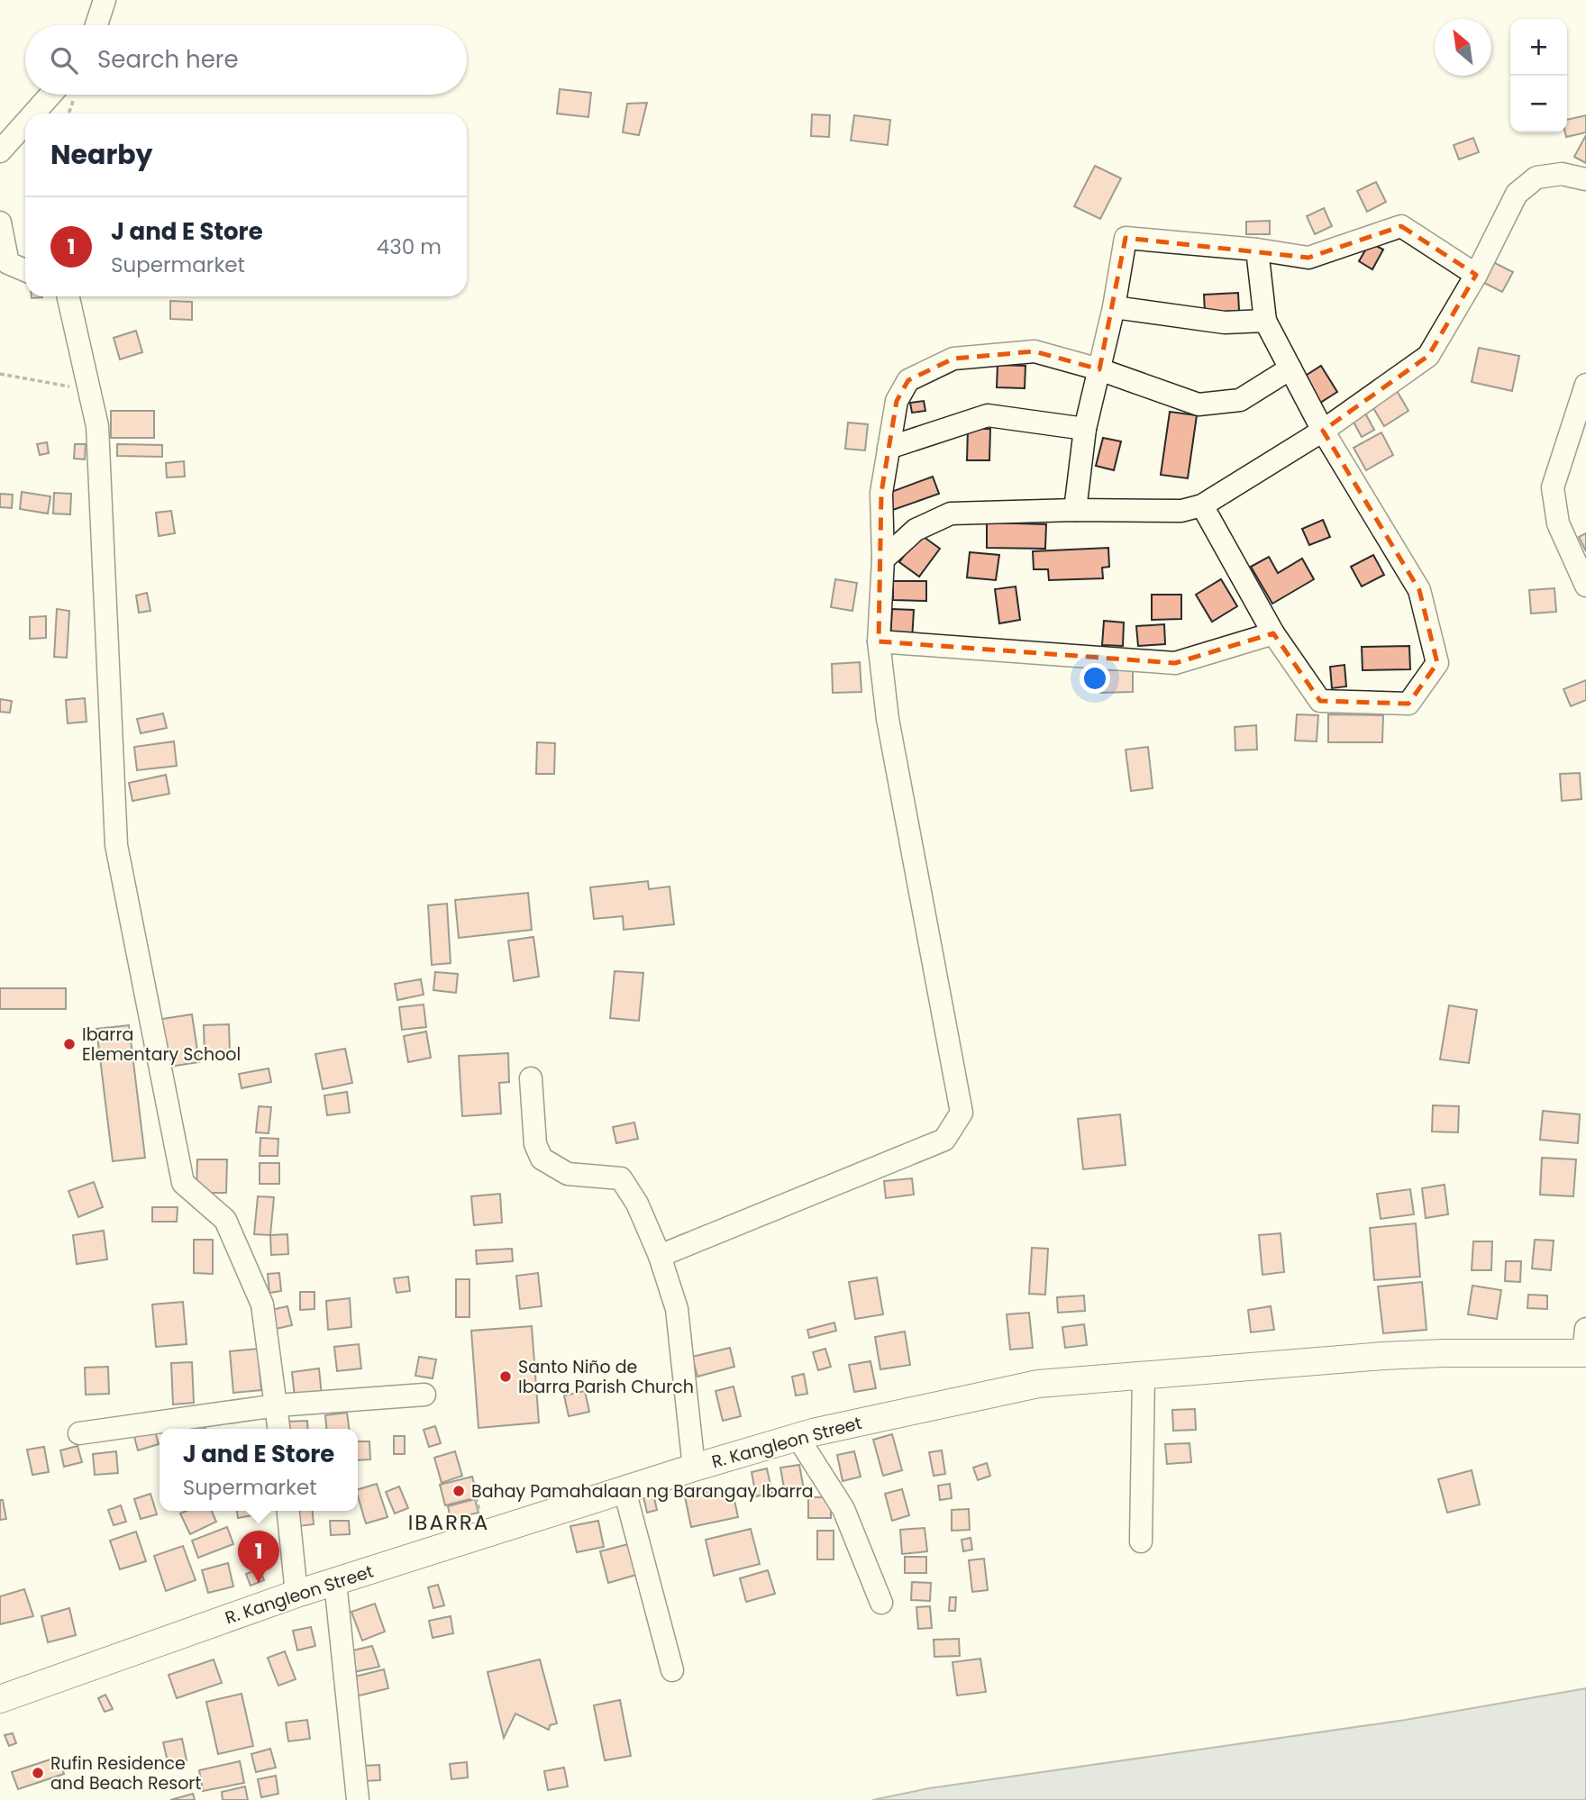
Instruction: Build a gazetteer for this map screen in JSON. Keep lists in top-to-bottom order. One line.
{"streets":{"main road":["R. Kangleon Street"]},"districts":["IBARRA"],"places":["Ibarra Elementary School","Santo Niño de Ibarra Parish Church","Bahay Pamahalaan ng Barangay Ibarra","Rufin Residence and Beach Resort"],"north":"top left","page":{"map_buttons":["+","−"],"search":"Search here","heading":"Nearby","list":[{"mark":"1","name":"J and E Store","note":"Supermarket","value":"430 m"}],"popup":["J and E Store","Supermarket"],"pins":"1"}}
